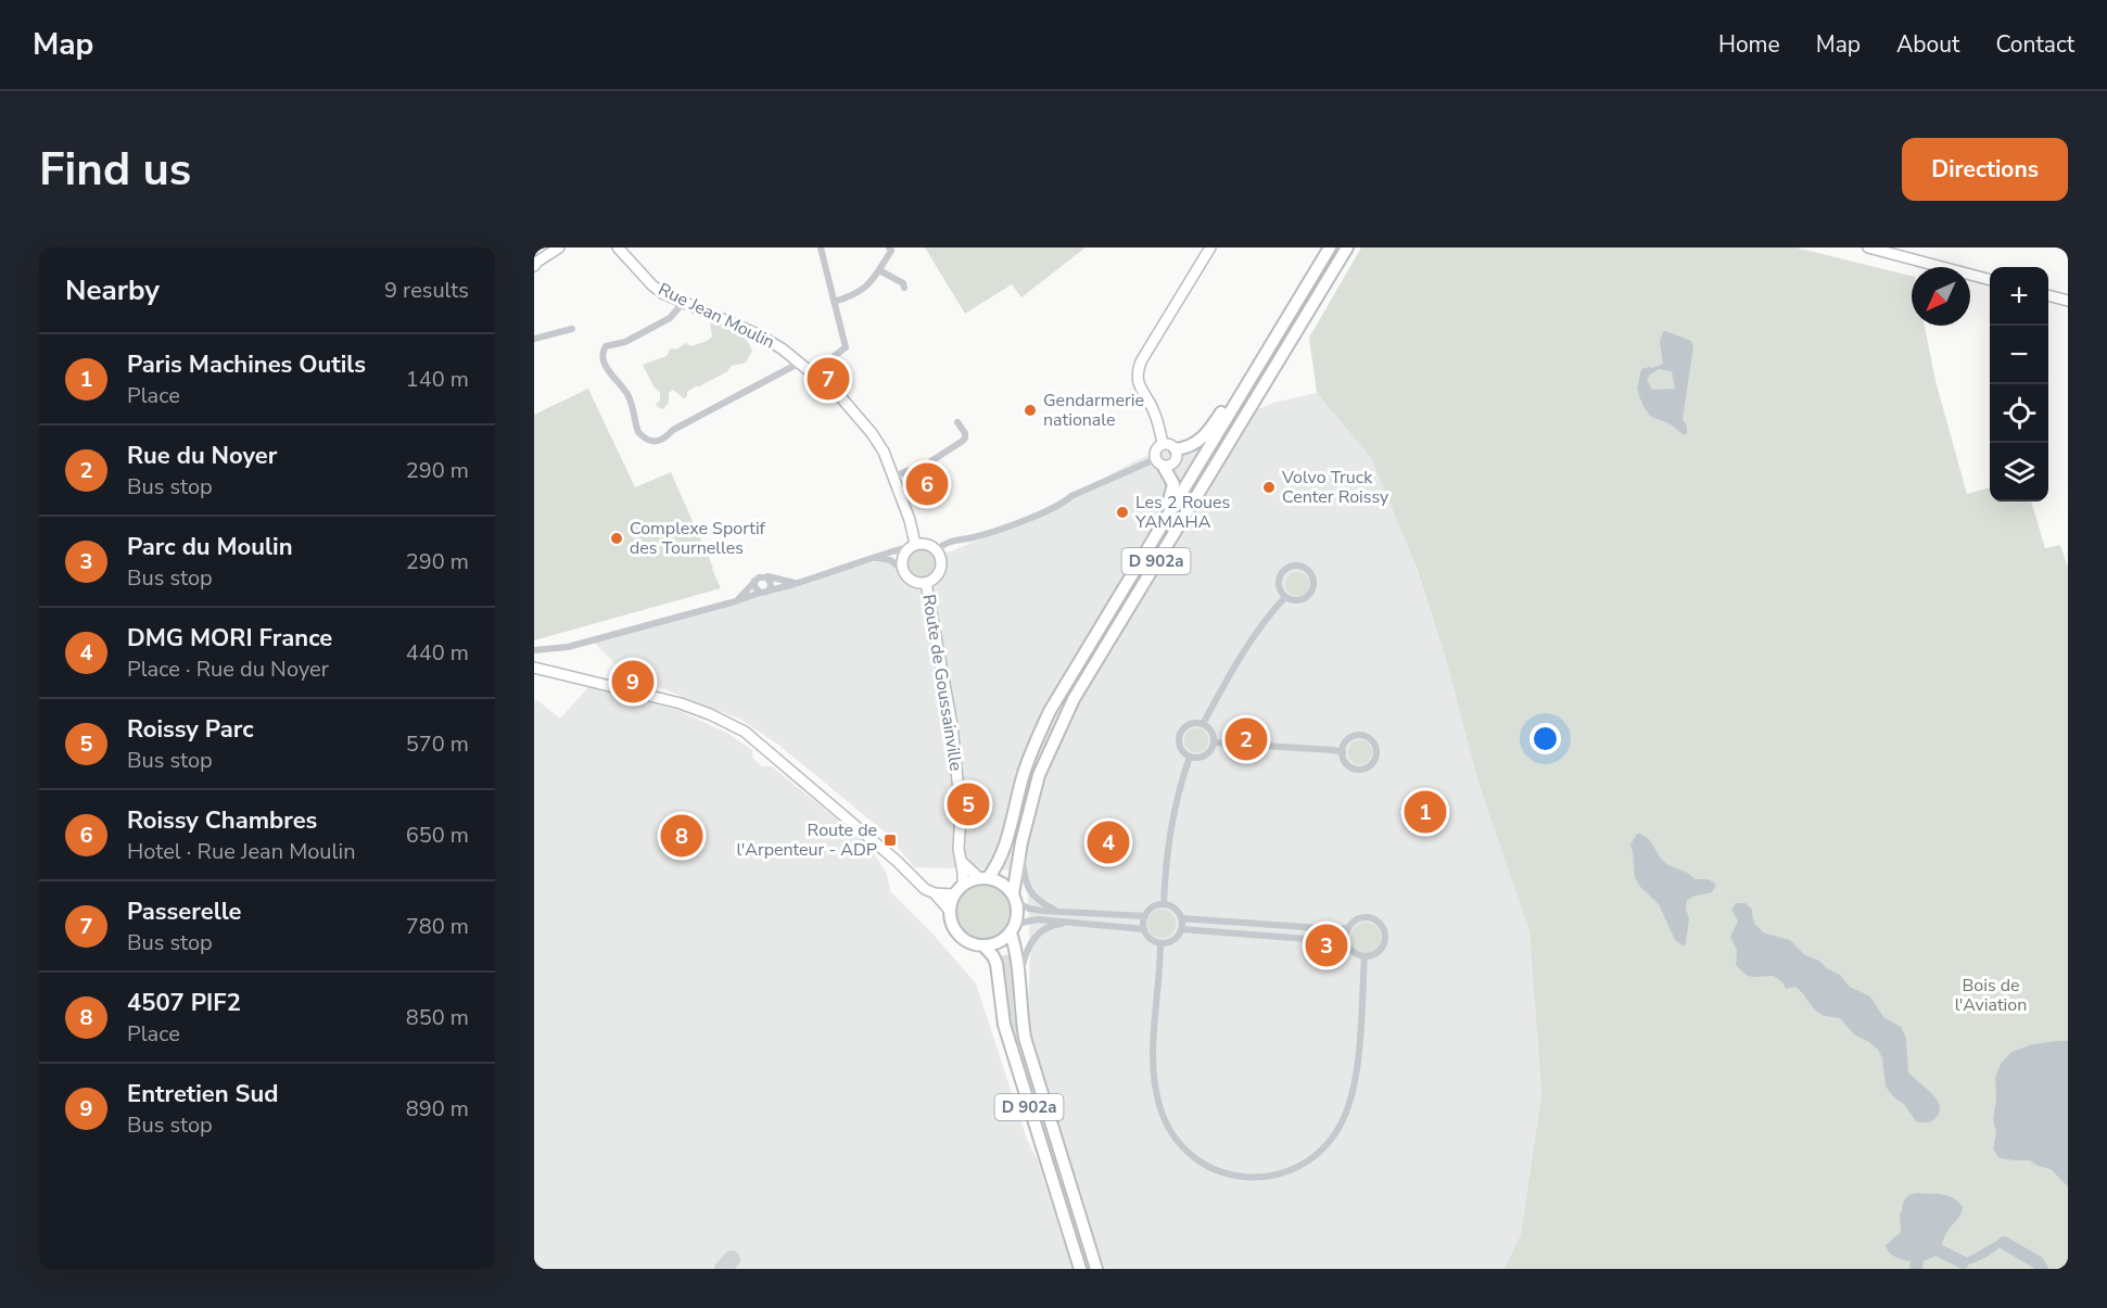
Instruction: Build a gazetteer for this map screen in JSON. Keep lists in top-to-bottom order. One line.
{"streets":{"main road":["Rue Jean Moulin","D 902a","Route de Goussainville"]},"crossings":[["Rue Jean Moulin","Route de Goussainville"],["D 902a","Route de Goussainville"]],"parks":["Bois de l'Aviation"],"places":{"other":["Gendarmerie nationale","Volvo Truck Center Roissy","Les 2 Roues YAMAHA","Complexe Sportif des Tournelles"],"transit":["Route de l'Arpenteur - ADP"]},"north":"bottom left","page":{"header":"Map","nav":["Home","Map","About","Contact"],"buttons":"Directions","title":"Find us","heading":["Nearby","9 results"],"map_buttons":["+","−"],"list":[{"mark":"1","name":"Paris Machines Outils","note":"Place","value":"140 m"},{"mark":"2","name":"Rue du Noyer","note":"Bus stop","value":"290 m"},{"mark":"3","name":"Parc du Moulin","note":"Bus stop","value":"290 m"},{"mark":"4","name":"DMG MORI France","note":"Place · Rue du Noyer","value":"440 m"},{"mark":"5","name":"Roissy Parc","note":"Bus stop","value":"570 m"},{"mark":"6","name":"Roissy Chambres","note":"Hotel · Rue Jean Moulin","value":"650 m"},{"mark":"7","name":"Passerelle","note":"Bus stop","value":"780 m"},{"mark":"8","name":"4507 PIF2","note":"Place","value":"850 m"},{"mark":"9","name":"Entretien Sud","note":"Bus stop","value":"890 m"}],"pins":["7","6","9","2","5","1","8","4","3"]}}
